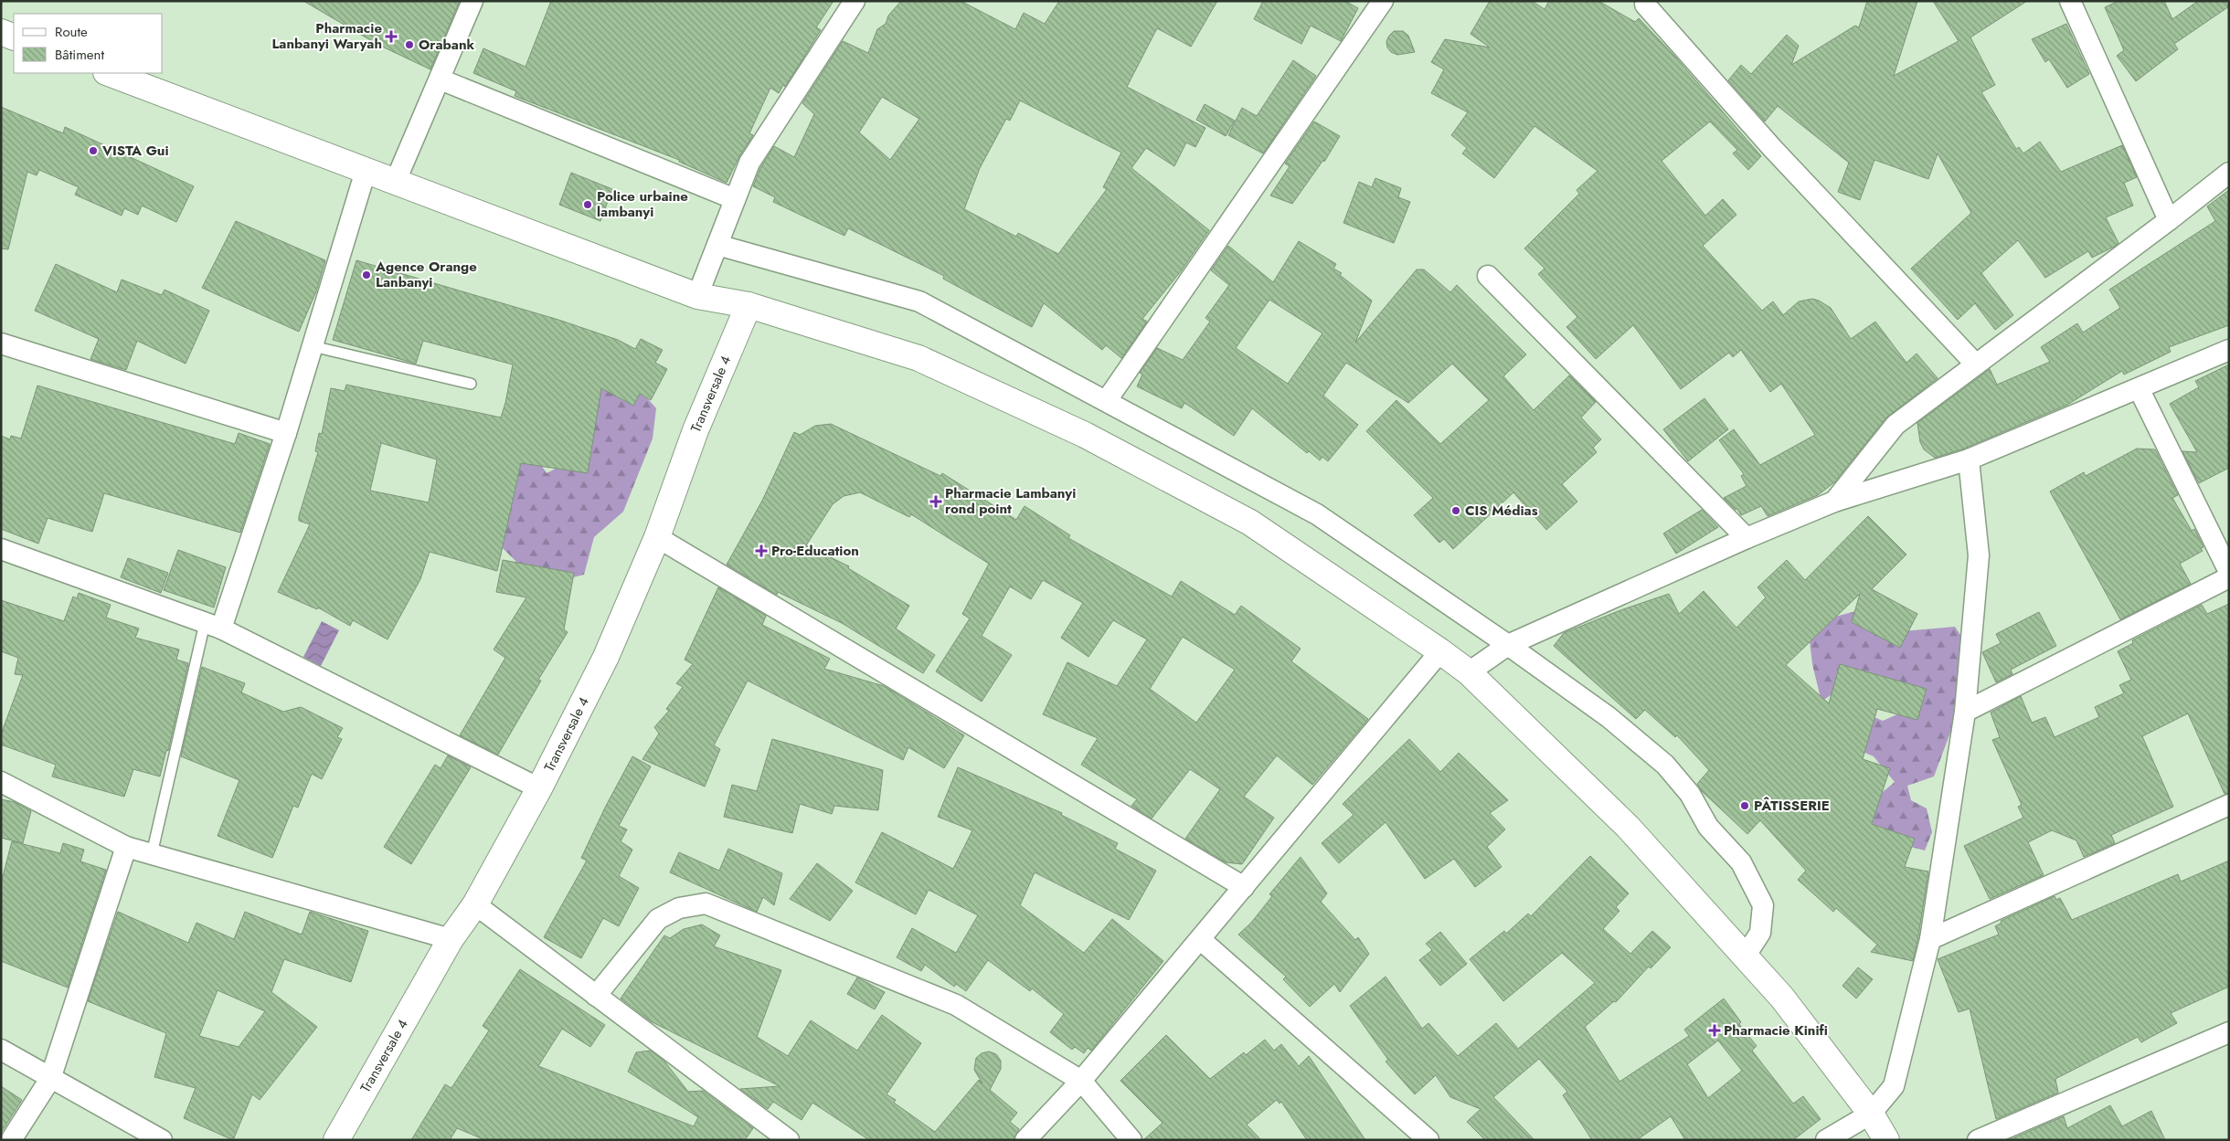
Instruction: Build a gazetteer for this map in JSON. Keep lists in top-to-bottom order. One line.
{"streets":{"main road":["Transversale 4"]},"places":{"health":["Pharmacie Lanbanyi Waryah","Pharmacie Lambanyi rond point","Pro-Education","Pharmacie Kinifi"],"other":["Orabank","VISTA Gui","Police urbaine lambanyi","Agence Orange Lanbanyi","CIS Médias","PÂTISSERIE"]},"legend":["Route","Bâtiment"]}
